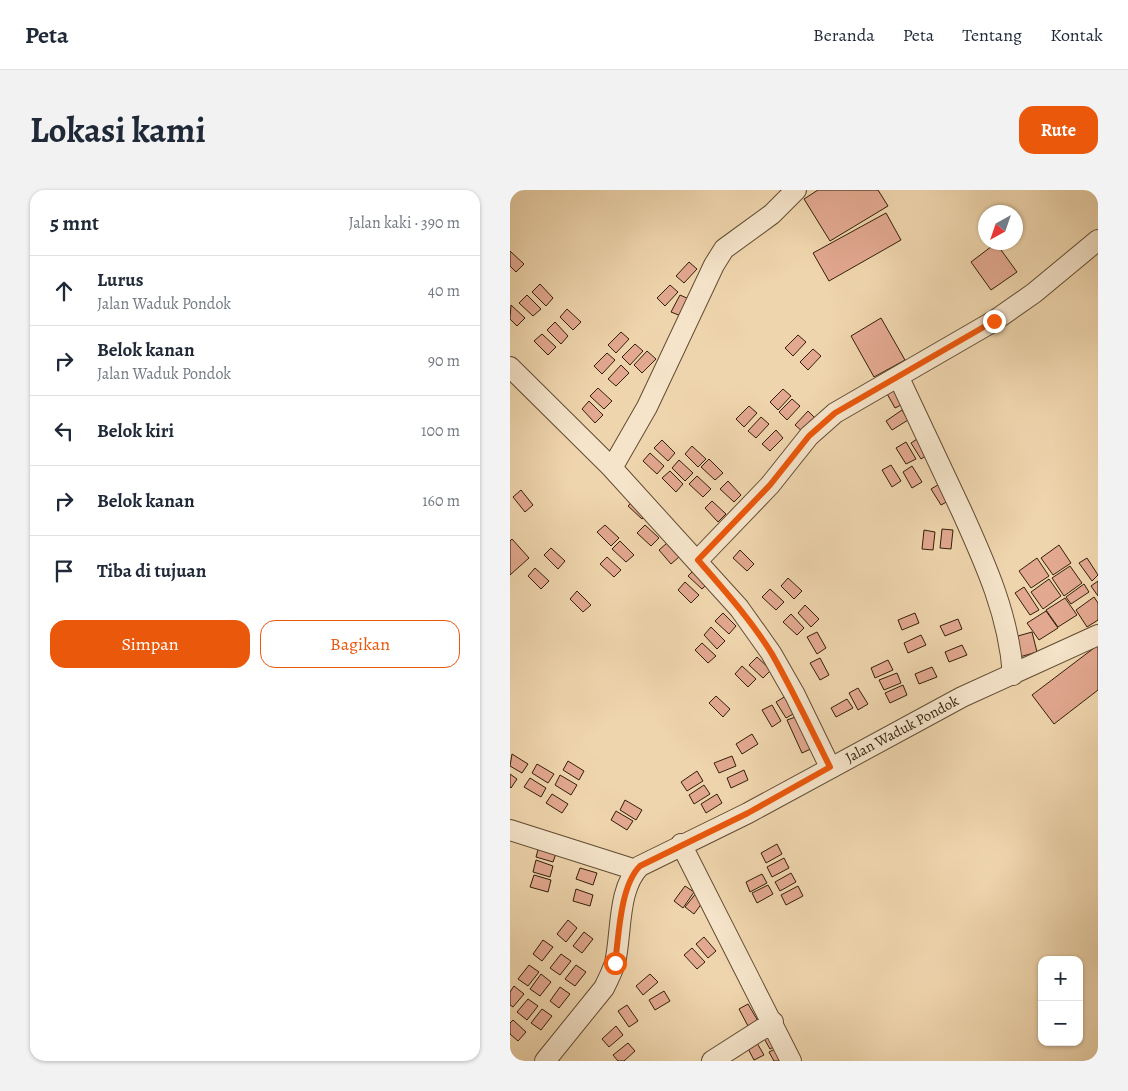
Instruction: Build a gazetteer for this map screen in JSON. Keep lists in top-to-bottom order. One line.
{"streets":{"street":["Jalan Waduk Pondok"]},"north":"bottom left","page":{"header":"Peta","nav":["Beranda","Peta","Tentang","Kontak"],"title":"Lokasi kami","buttons":["Rute",["Simpan","Bagikan"]],"heading":["5 mnt","Jalan kaki · 390 m"],"list":[["Lurus","Jalan Waduk Pondok","40 m"],["Belok kanan","Jalan Waduk Pondok","90 m"],["Belok kiri","100 m"],["Belok kanan","160 m"],"Tiba di tujuan"],"map_buttons":["+","−"]}}
